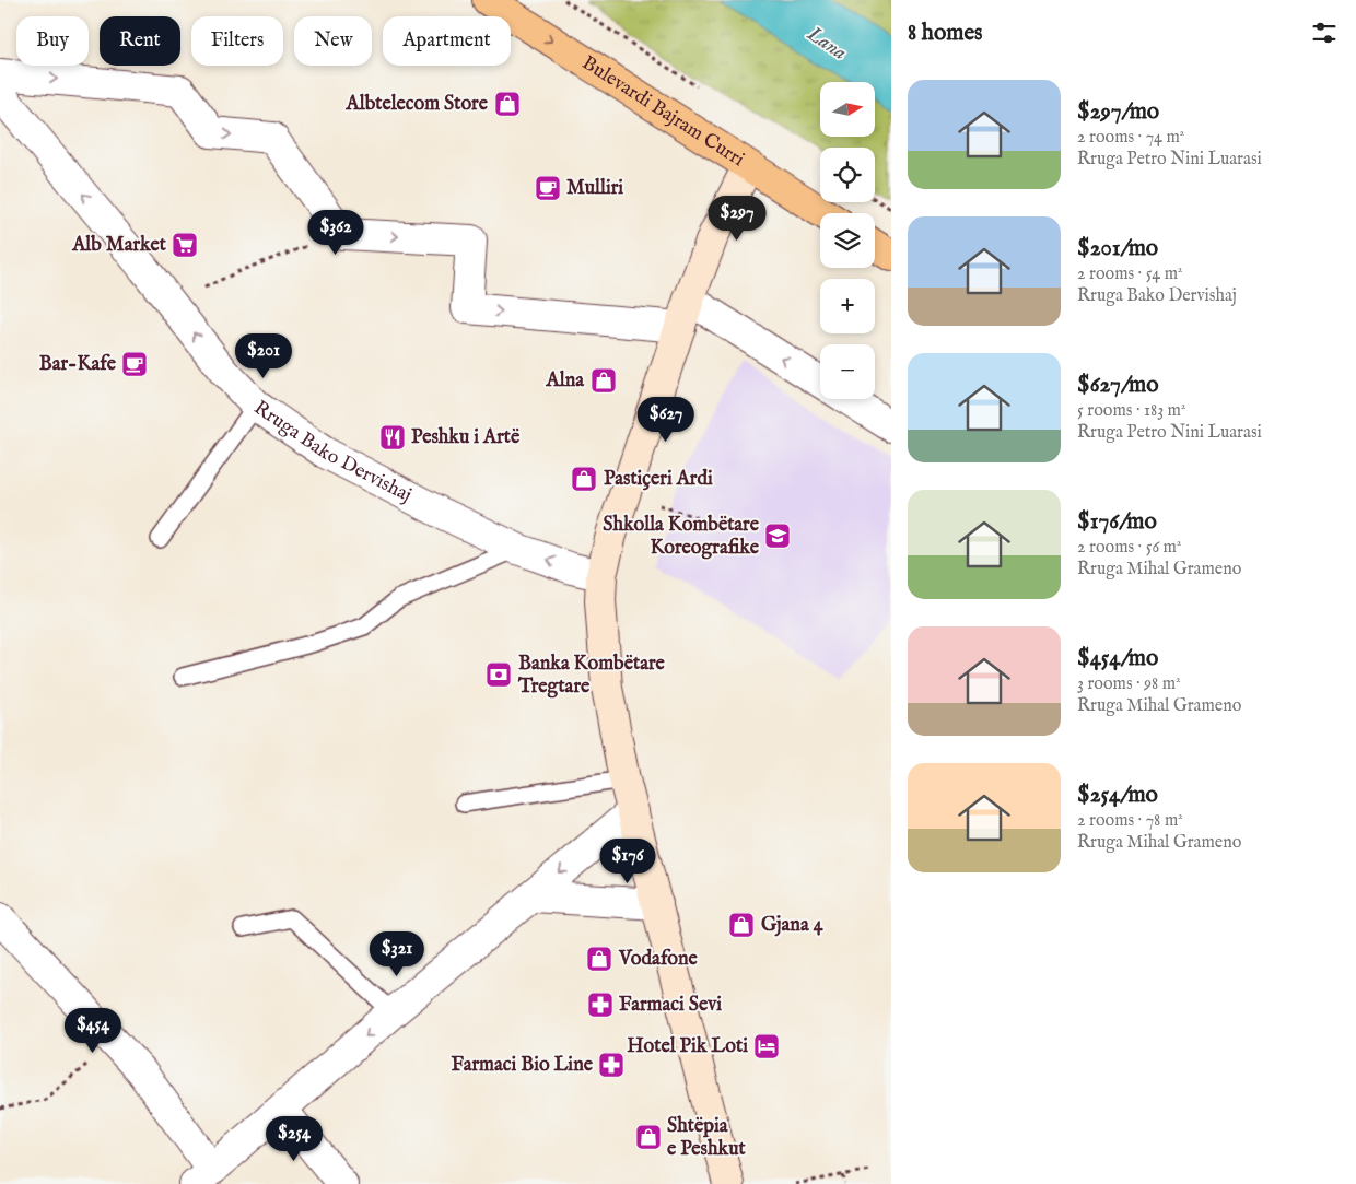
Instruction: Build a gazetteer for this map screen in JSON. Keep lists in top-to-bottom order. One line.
{"streets":{"main road":["Bulevardi Bajram Curri"],"street":["Rruga Bako Dervishaj"]},"one_way":["Bulevardi Bajram Curri","Rruga Bako Dervishaj"],"water":["Lana"],"places":{"shop":["Albtelecom Store","Alna","Pastiçeri Ardi","Gjana 4","Vodafone","Shtëpia e Peshkut"],"cafe":["Mulliri","Bar-Kafe"],"supermarket":["Alb Market"],"restaurant":["Peshku i Artë"],"school or university":["Shkolla Kombëtare Koreografike"],"bank":["Banka Kombëtare Tregtare"],"pharmacy":["Farmaci Sevi","Farmaci Bio Line"],"hotel":["Hotel Pik Loti"]},"north":"right","page":{"heading":"8 homes","chip":["Buy","Rent","Filters","New","Apartment"],"list":[{"name":"$297/mo","note":"2 rooms · 74 m² · Rruga Petro Nini Luarasi"},{"name":"$201/mo","note":"2 rooms · 54 m² · Rruga Bako Dervishaj"},{"name":"$627/mo","note":"5 rooms · 183 m² · Rruga Petro Nini Luarasi"},{"name":"$176/mo","note":"2 rooms · 56 m² · Rruga Mihal Grameno"},{"name":"$454/mo","note":"3 rooms · 98 m² · Rruga Mihal Grameno"},{"name":"$254/mo","note":"2 rooms · 78 m² · Rruga Mihal Grameno"}],"map_buttons":["+","−"],"price":["$297","$362","$201","$627","$176","$321","$454","$254"]}}
